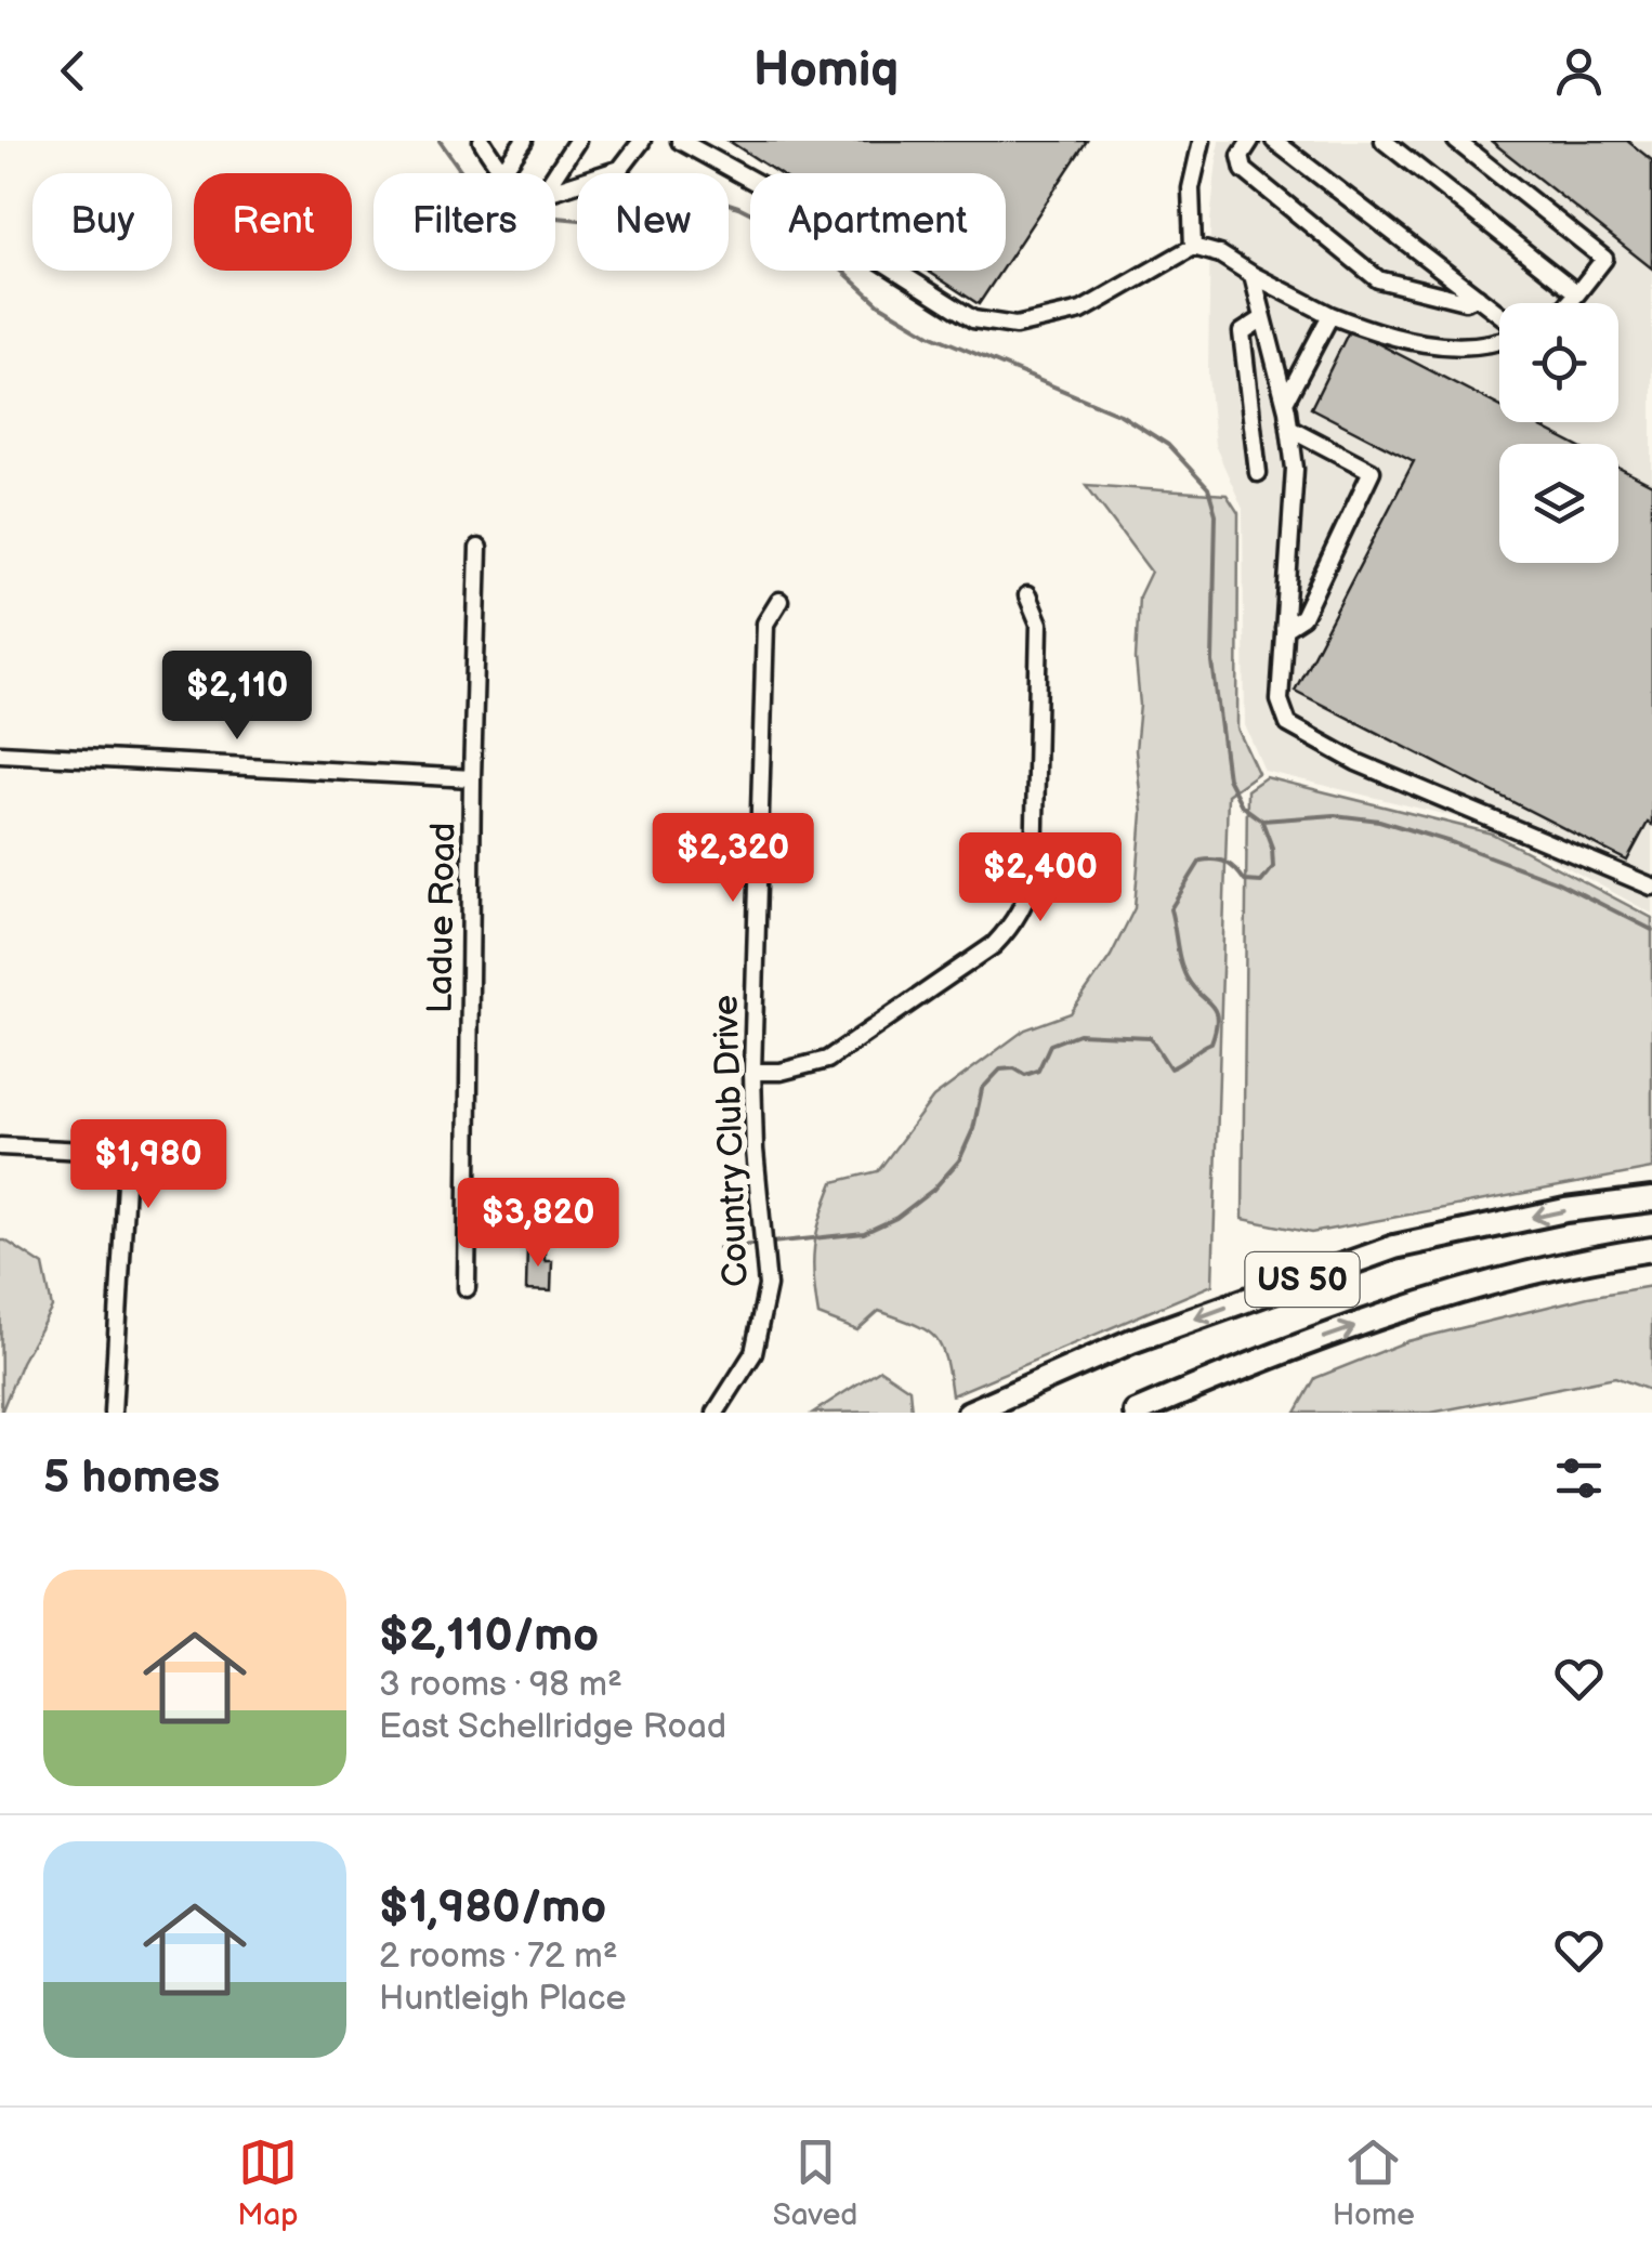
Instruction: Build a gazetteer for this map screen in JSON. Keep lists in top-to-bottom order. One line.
{"streets":{"highway":["US 50"],"street":["Ladue Road","Country Club Drive"]},"page":{"header":"Homiq","chip":["Buy","Rent","Filters","New","Apartment"],"price":["$2,110","$2,320","$2,400","$1,980","$3,820"],"heading":"5 homes","list":[{"name":"$2,110/mo","note":"3 rooms · 98 m² · East Schellridge Road"},{"name":"$1,980/mo","note":"2 rooms · 72 m² · Huntleigh Place"}],"tabs":["Map","Saved","Home"]}}
